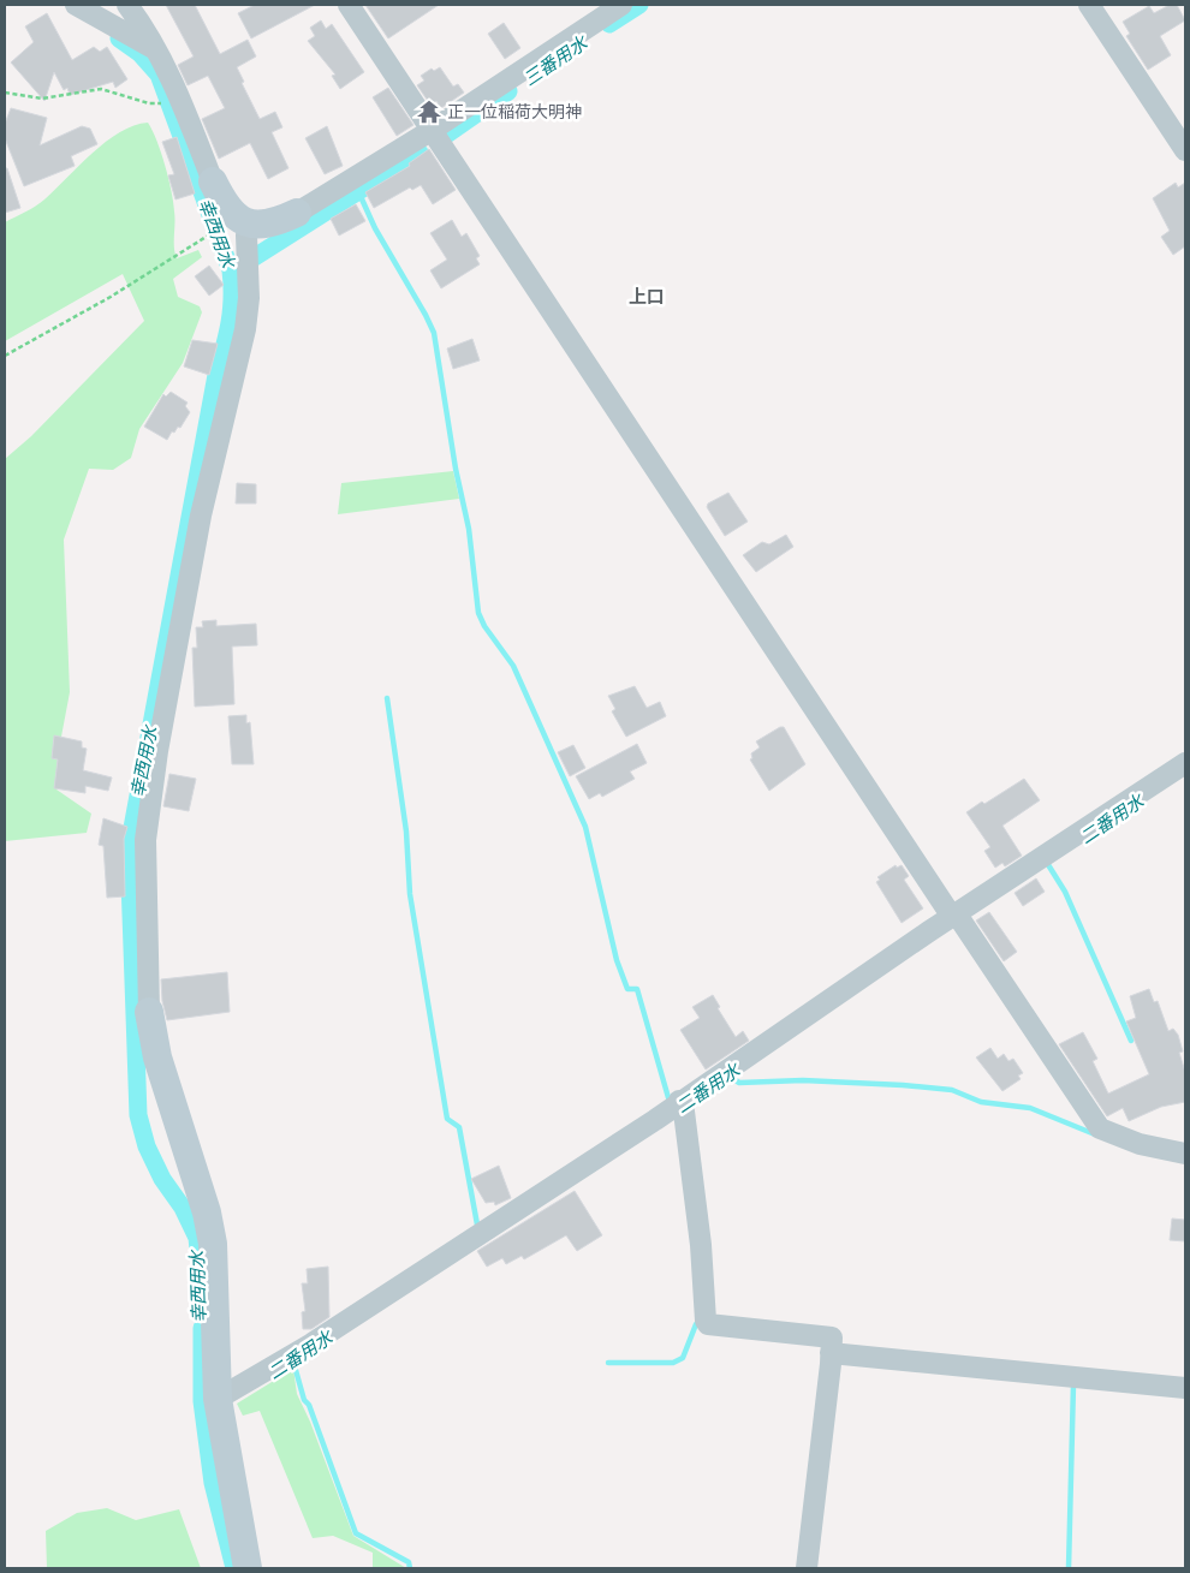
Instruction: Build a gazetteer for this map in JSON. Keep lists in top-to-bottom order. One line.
{"districts":["上口"],"water":["三番用水","幸西用水","二番用水"],"places":{"temple":["正一位稲荷大明神"]}}
